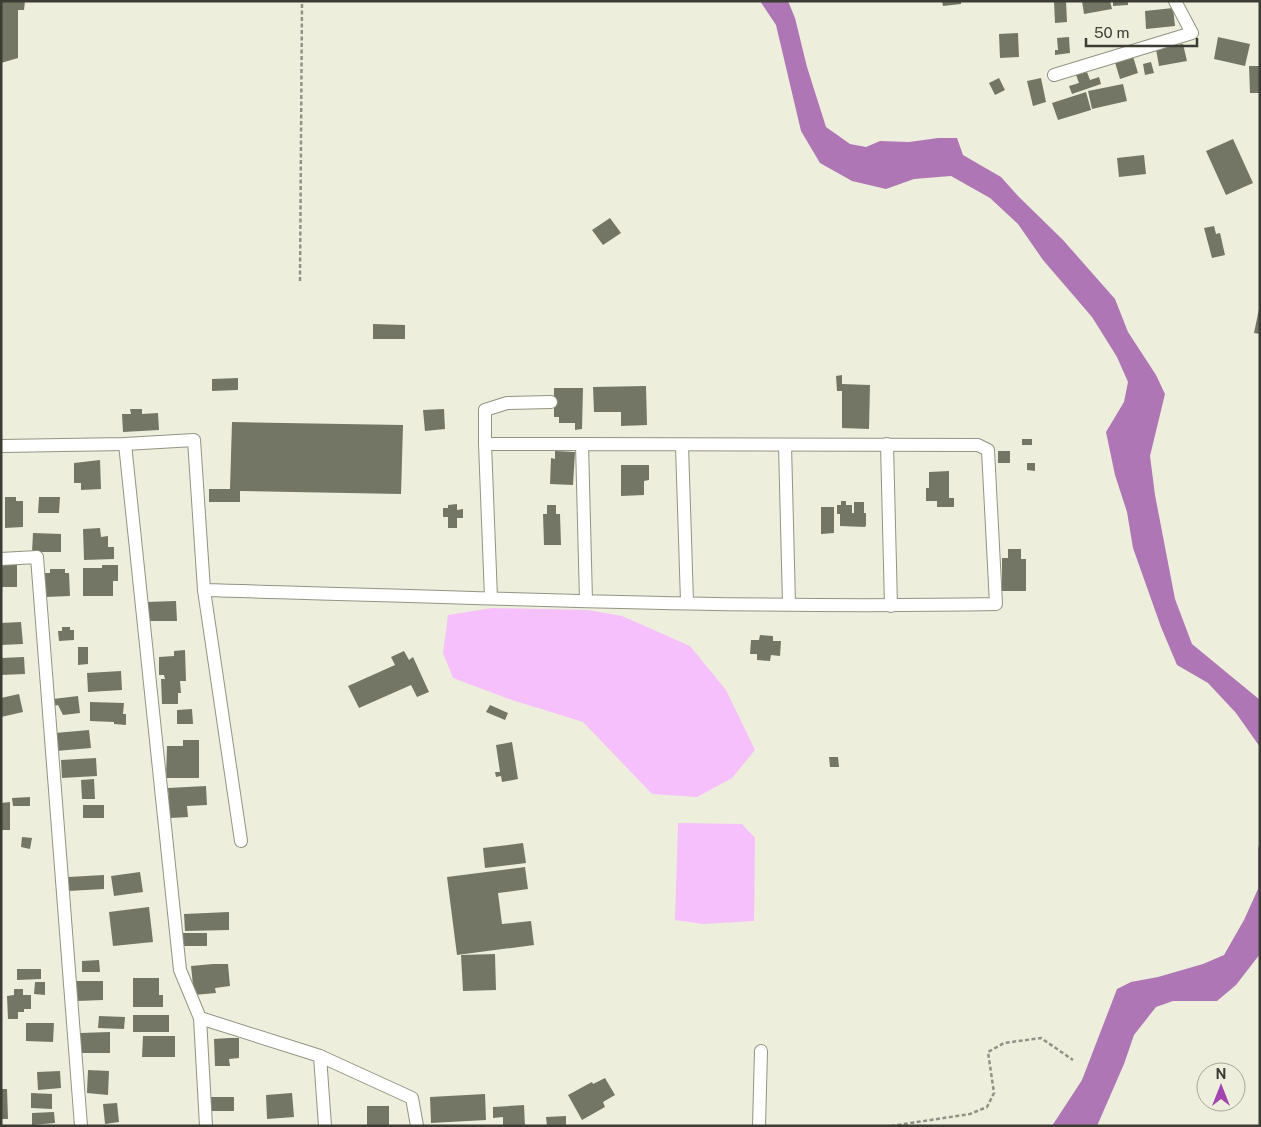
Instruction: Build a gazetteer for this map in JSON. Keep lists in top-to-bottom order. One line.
{"scale_bar":"50 m","north":"top"}
